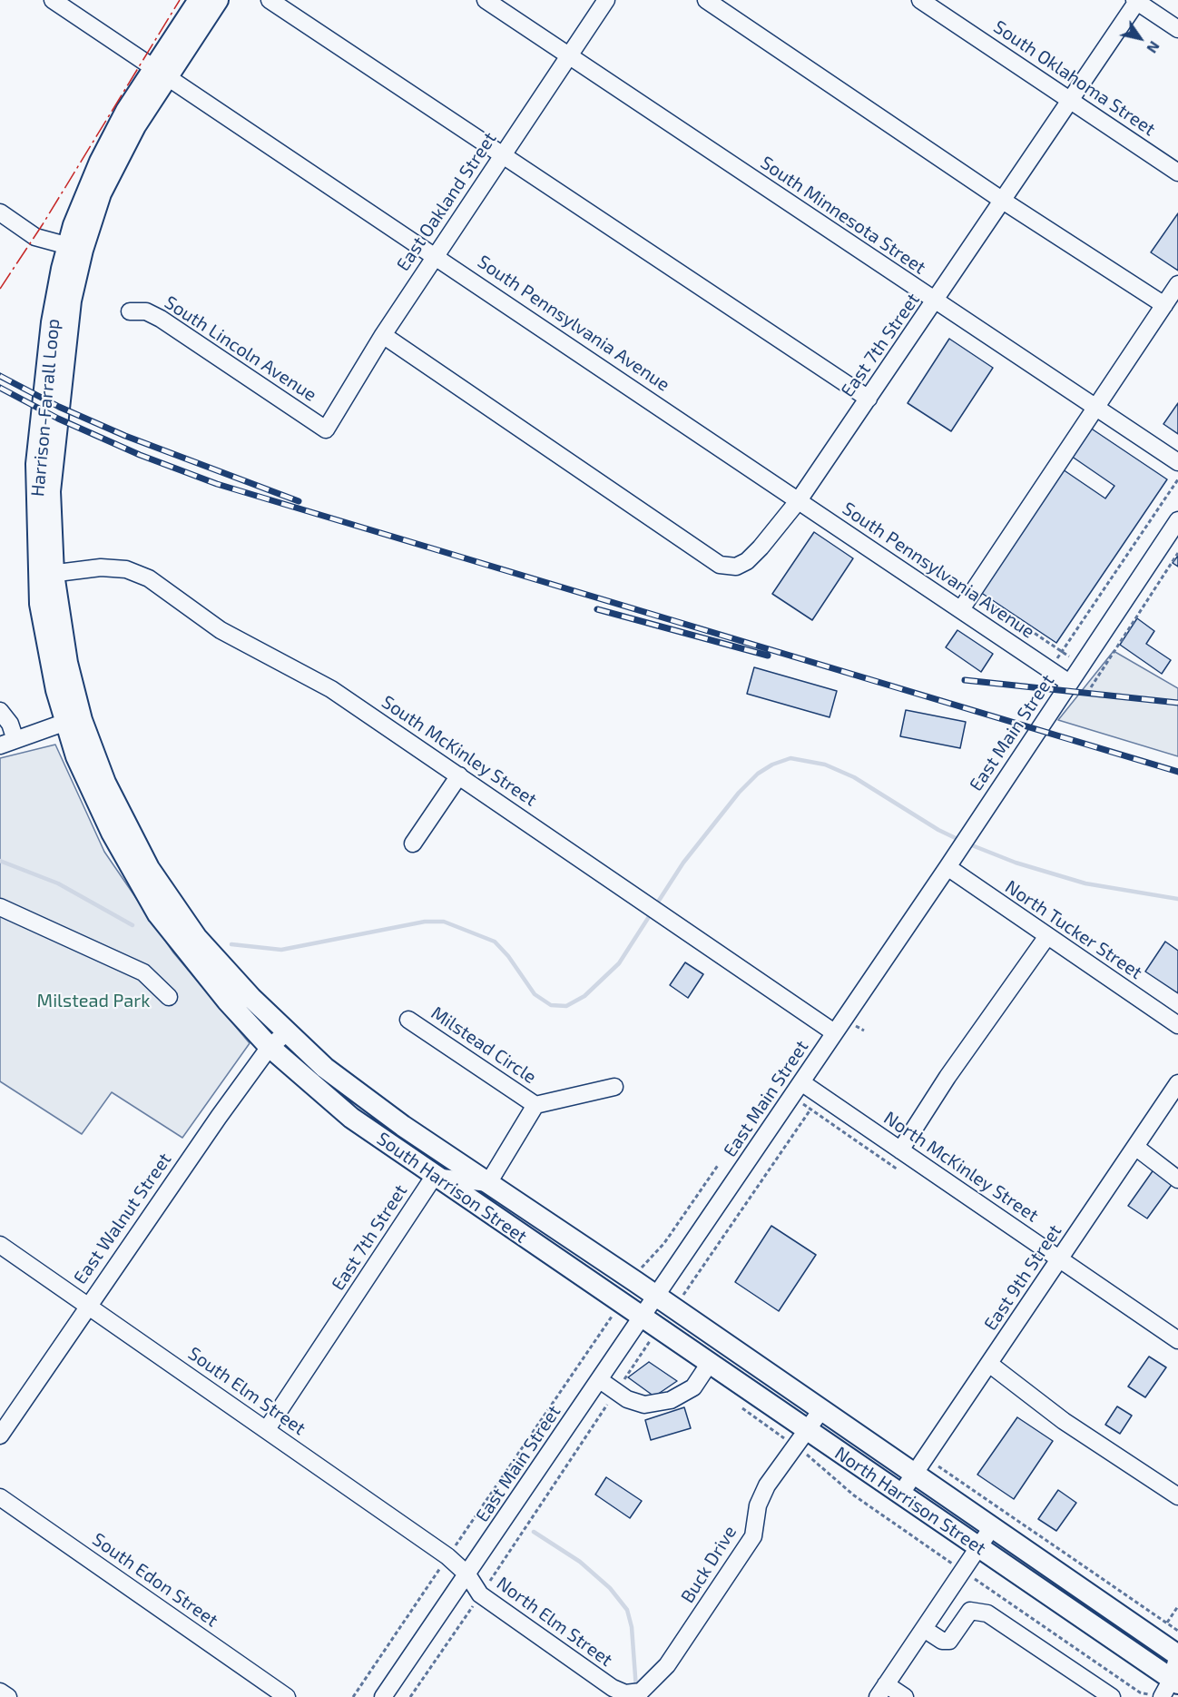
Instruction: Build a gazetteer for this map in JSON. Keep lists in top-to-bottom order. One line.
{"streets":{"main road":["Harrison-Farrall Loop","South Harrison Street","North Harrison Street"],"street":["South Oklahoma Street","East Oakland Street","South Minnesota Street","South Pennsylvania Avenue","East 7th Street","South Lincoln Avenue","East Main Street","South McKinley Street","North Tucker Street","Milstead Circle","North McKinley Street","East Walnut Street","East 9th Street","South Elm Street","Buck Drive","South Edon Street","North Elm Street"]},"crossings":[["South Oklahoma Street","East 7th Street"],["East Oakland Street","South Minnesota Street"],["East Oakland Street","South Pennsylvania Avenue"],["East Oakland Street","East 7th Street"],["East Oakland Street","South Lincoln Avenue"],["South Minnesota Street","East 7th Street"],["South Pennsylvania Avenue","East 7th Street"],["South Pennsylvania Avenue","Harrison-Farrall Loop"],["South Pennsylvania Avenue","East Main Street"],["East 7th Street","South Harrison Street"],["East 7th Street","South Elm Street"],["Harrison-Farrall Loop","South McKinley Street"],["Harrison-Farrall Loop","South Harrison Street"],["Harrison-Farrall Loop","East Walnut Street"],["East Main Street","South McKinley Street"],["East Main Street","North Tucker Street"],["East Main Street","North McKinley Street"],["East Main Street","South Harrison Street"],["East Main Street","South Elm Street"],["East Main Street","North Harrison Street"],["East Main Street","North Elm Street"],["North McKinley Street","East 9th Street"],["South Harrison Street","East Walnut Street"],["South Harrison Street","North Harrison Street"],["East Walnut Street","South Elm Street"],["East 9th Street","North Harrison Street"],["South Elm Street","North Elm Street"],["North Harrison Street","Buck Drive"],["Buck Drive","North Elm Street"]],"parks":["Milstead Park"],"north":"bottom right"}
